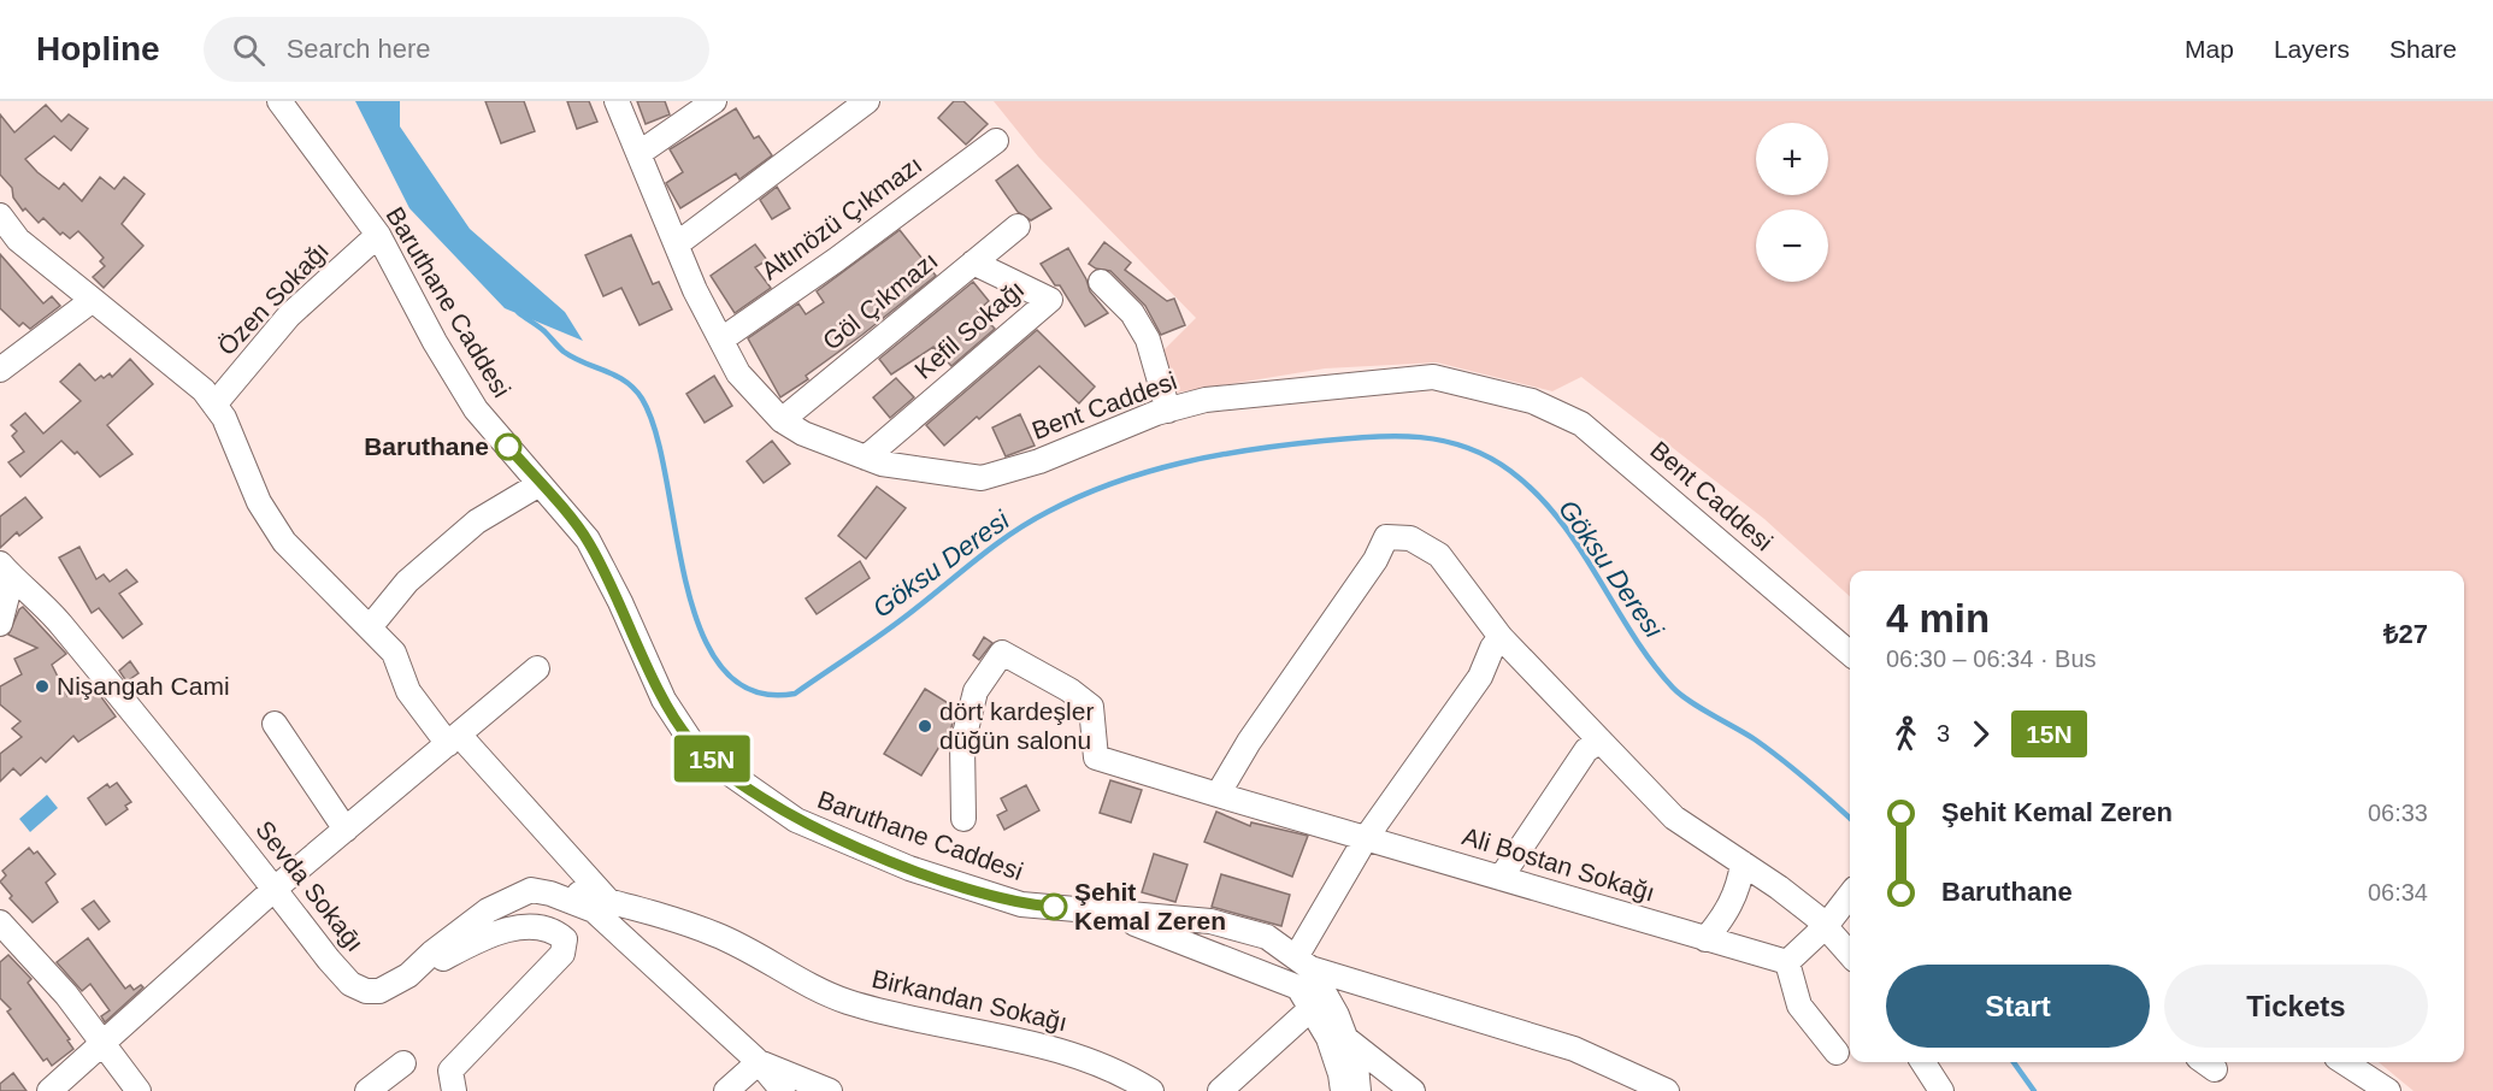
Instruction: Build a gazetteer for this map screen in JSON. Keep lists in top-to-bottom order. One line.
{"streets":{"street":["Altınözü Çıkmazı","Özen Sokağı","Göl Çıkmazı","Baruthane Caddesi","Kefil Sokağı","Bent Caddesi","Ali Bostan Sokağı","Sevda Sokaḡı","Birkandan Sokağı"]},"crossings":[["Altınözü Çıkmazı","Bent Caddesi"],["Özen Sokağı","Baruthane Caddesi"],["Göl Çıkmazı","Kefil Sokağı"],["Göl Çıkmazı","Bent Caddesi"],["Kefil Sokağı","Bent Caddesi"]],"water":["Göksu Deresi"],"places":["Baruthane","Nişangah Cami","dört kardeşler düğün salonu","Şehit Kemal Zeren"],"lines":["bus line 15N"],"page":{"header":"Hopline","search":"Search here","nav":["Map","Layers","Share"],"on_map":"15N","map_buttons":["+","−"],"heading":["4 min","06:30 – 06:34 · Bus","₺27"],"legs":["3","15N"],"list":[{"name":"Şehit Kemal Zeren","value":"06:33"},{"name":"Baruthane","value":"06:34"}],"buttons":["Start","Tickets"]}}
